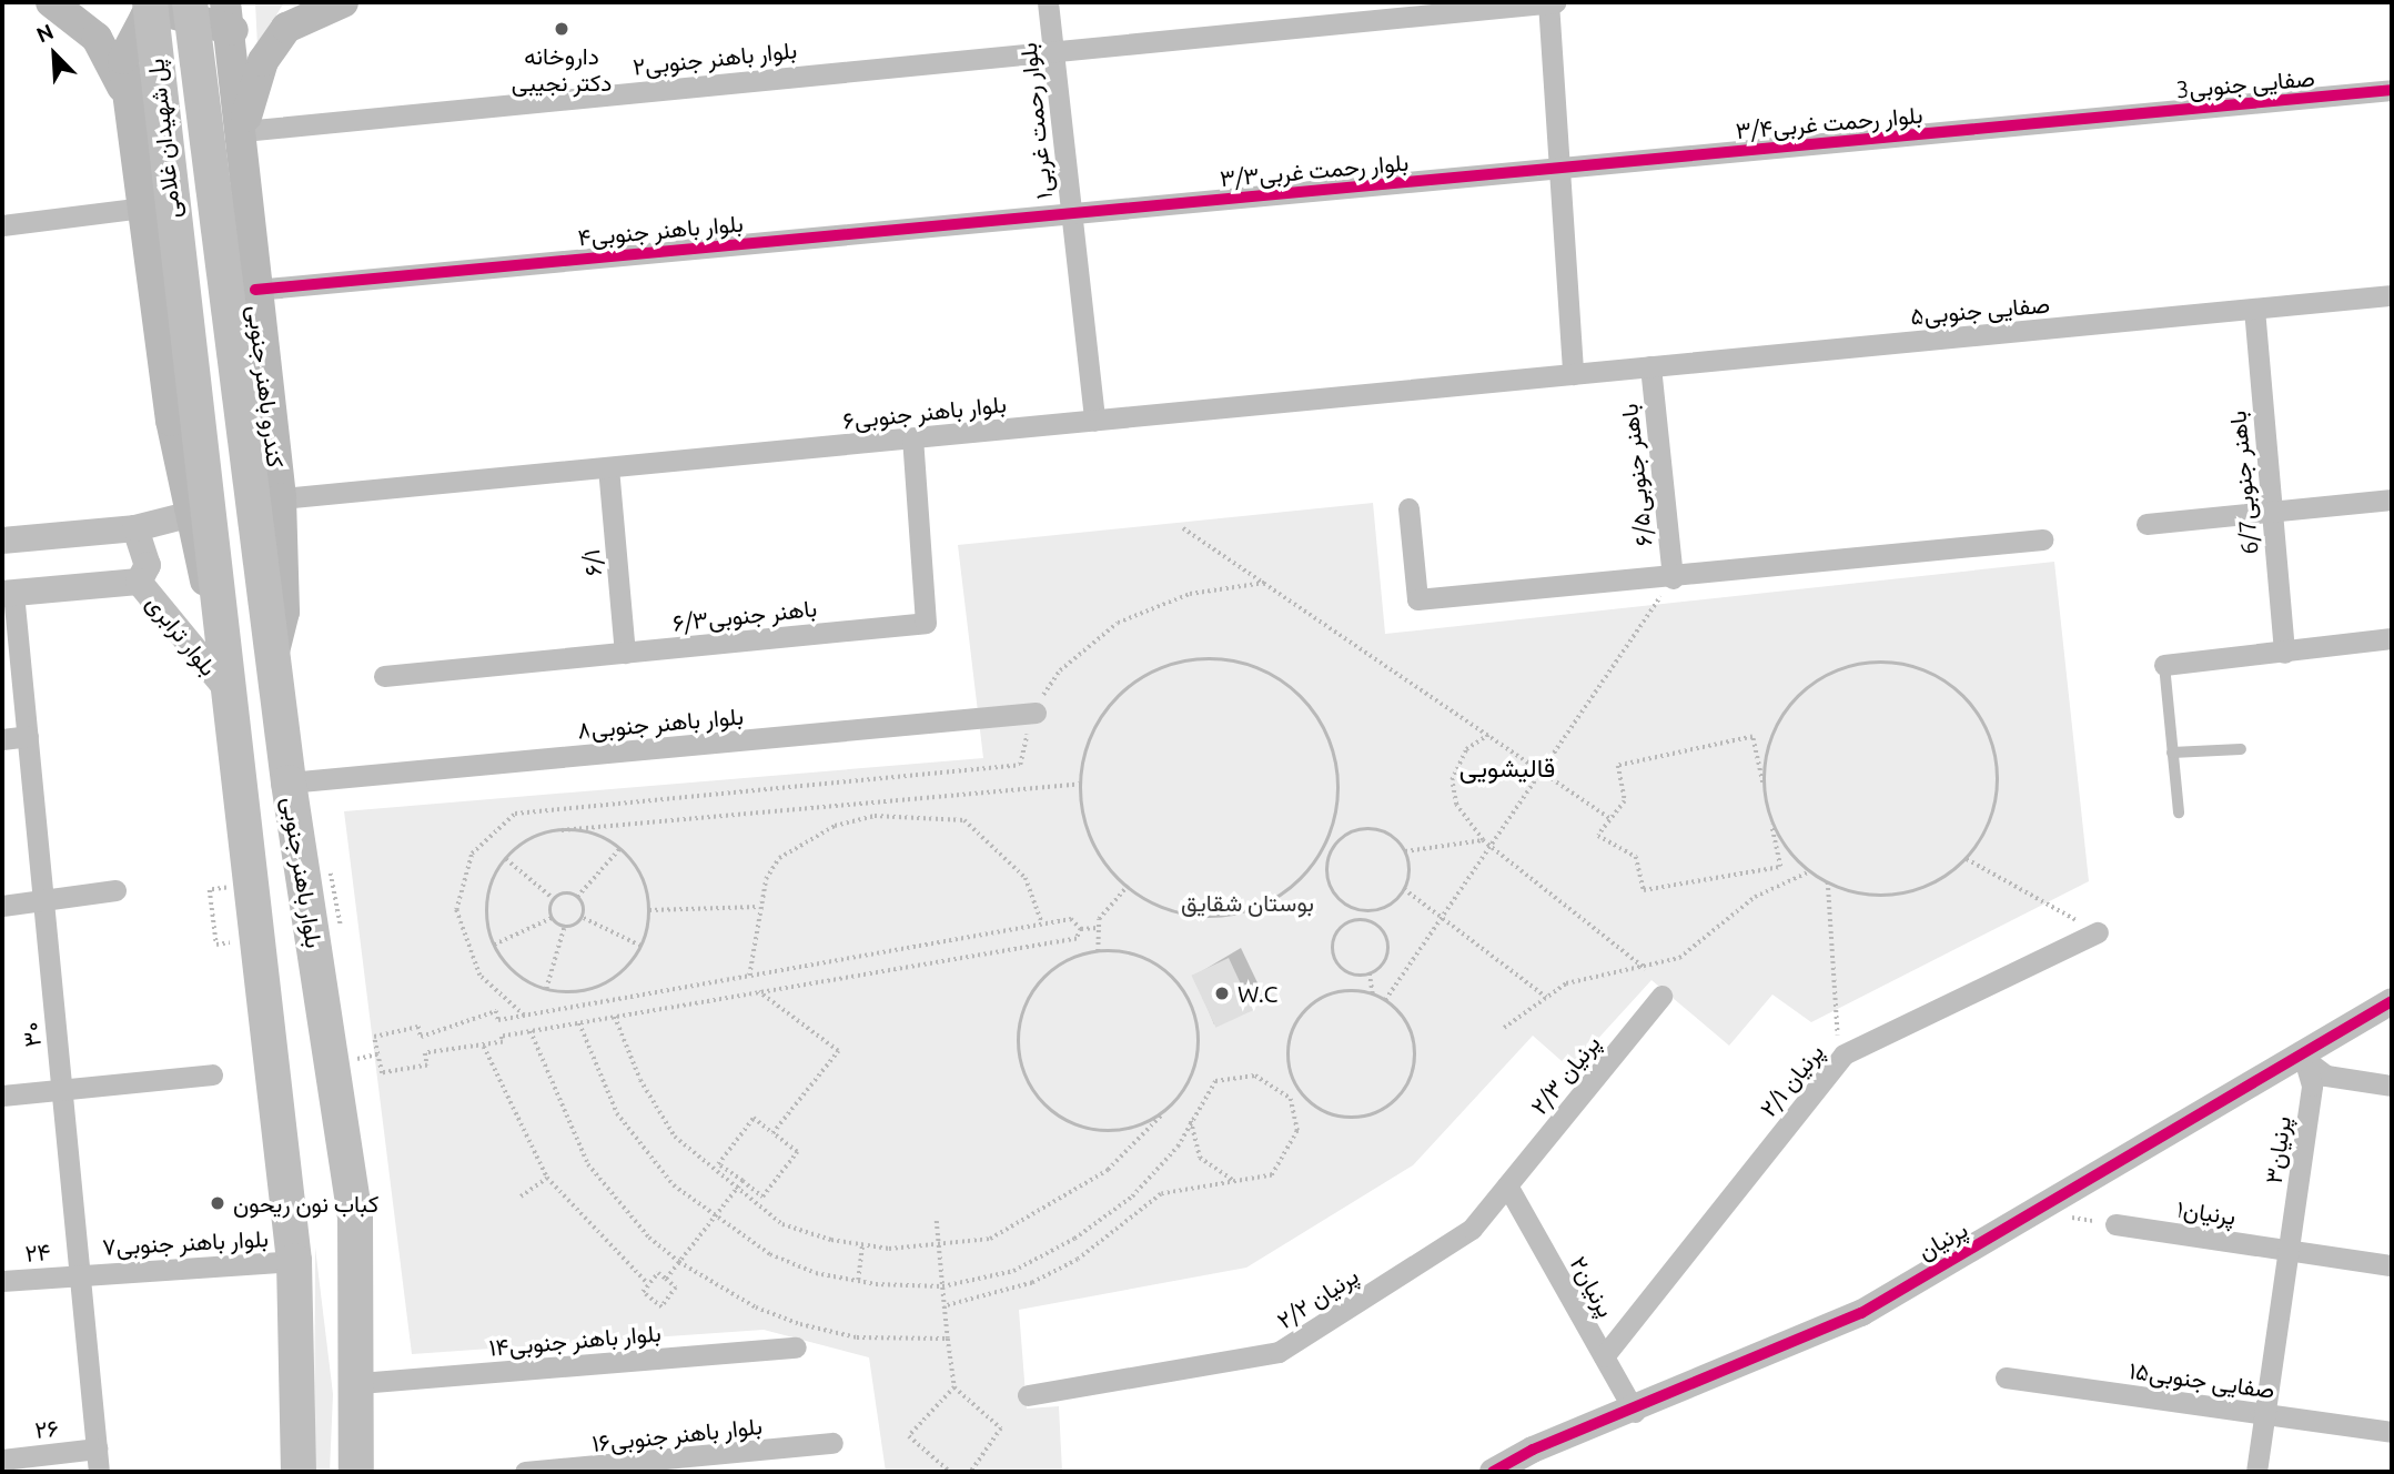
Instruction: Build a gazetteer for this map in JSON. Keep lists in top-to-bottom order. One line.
{"streets":{"main road":["پل شهیدان غلامی","کندرو باهنر جنوبی","بلوار باهنر جنوبی"],"street":["بلوار باهنر جنوبی۲","3صفایی جنوبی","بلوار رحمت غربی۱","بلوار رحمت غربی۳/۴","بلوار رحمت غربی۳/۳","بلوار باهنر جنوبی۴","صفایی جنوبی۵","بلوار باهنر جنوبی۶","باهنر جنوبی۶/۵","6/7باهنر جنوبی","۶/۱","۶/۳باهنر جنوبی","بلوار ترابری","۸بلوار باهنر جنوبی","۳۰","پرنیان ۲/۳","پرنیان ۲/۱","پرنیان۳","پرنیان۱","پرنیان","بلوار باهنر جنوبی۷","۲۴","پرنیان۲","پرنیان ۲/۲","بلوار باهنر جنوبی۱۴","صفایی جنوبی۱۵","۲۶","بلوار باهنر جنوبی۱۶"]},"crossings":[["بلوار باهنر جنوبی۲","بلوار رحمت غربی۱"],["بلوار باهنر جنوبی۲","کندرو باهنر جنوبی"],["3صفایی جنوبی","بلوار رحمت غربی۳/۴"],["بلوار رحمت غربی۱","بلوار رحمت غربی۳/۳"],["بلوار رحمت غربی۱","بلوار باهنر جنوبی۴"],["بلوار رحمت غربی۱","بلوار باهنر جنوبی۶"],["بلوار رحمت غربی۳/۴","بلوار رحمت غربی۳/۳"],["پل شهیدان غلامی","بلوار باهنر جنوبی"],["بلوار رحمت غربی۳/۳","بلوار باهنر جنوبی۴"],["بلوار باهنر جنوبی۴","کندرو باهنر جنوبی"],["صفایی جنوبی۵","بلوار باهنر جنوبی۶"],["صفایی جنوبی۵","باهنر جنوبی۶/۵"],["صفایی جنوبی۵","6/7باهنر جنوبی"],["کندرو باهنر جنوبی","بلوار باهنر جنوبی۶"],["کندرو باهنر جنوبی","بلوار باهنر جنوبی"],["بلوار باهنر جنوبی۶","۶/۱"],["بلوار باهنر جنوبی۶","۶/۳باهنر جنوبی"],["۶/۱","۶/۳باهنر جنوبی"],["بلوار ترابری","۳۰"],["۸بلوار باهنر جنوبی","بلوار باهنر جنوبی"],["بلوار باهنر جنوبی","بلوار باهنر جنوبی۱۴"],["۳۰","بلوار باهنر جنوبی۷"],["۳۰","۲۴"],["۳۰","۲۶"],["پرنیان ۲/۳","پرنیان۲"],["پرنیان ۲/۳","پرنیان ۲/۲"],["پرنیان ۲/۱","پرنیان۲"],["پرنیان۳","پرنیان۱"],["پرنیان۳","پرنیان"],["پرنیان۳","صفایی جنوبی۱۵"],["پرنیان","پرنیان۲"],["بلوار باهنر جنوبی۷","۲۴"],["پرنیان۲","پرنیان ۲/۲"]],"districts":["قالیشویی"],"parks":["بوستان شقایق"],"places":["داروخانه دکتر نجیبی","W.C","کباب نون ریحون"],"north":"top left"}
